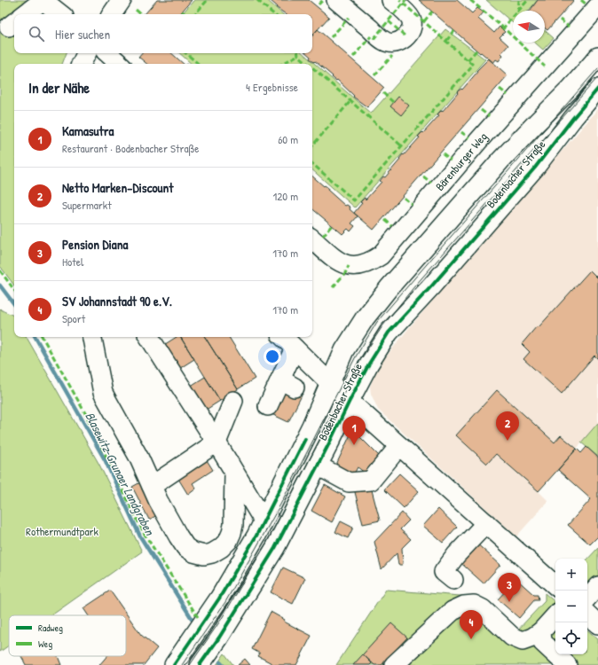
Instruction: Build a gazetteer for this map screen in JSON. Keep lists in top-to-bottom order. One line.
{"streets":{"street":["Bärenburger Weg","Bodenbacher Straße"]},"water":["Blasewitz‐Grunaer Landgraben"],"parks":["Rothermundtpark"],"legend":["Radweg","Weg"],"north":"left","page":{"search":"Hier suchen","heading":["In der Nähe","4 Ergebnisse"],"list":[{"mark":"1","name":"Kamasutra","note":"Restaurant · Bodenbacher Straße","value":"60 m"},{"mark":"2","name":"Netto Marken-Discount","note":"Supermarkt","value":"120 m"},{"mark":"3","name":"Pension Diana","note":"Hotel","value":"170 m"},{"mark":"4","name":"SV Johannstadt 90 e.V.","note":"Sport","value":"170 m"}],"pins":["2","1","3","4"],"map_buttons":["+","−"]}}
